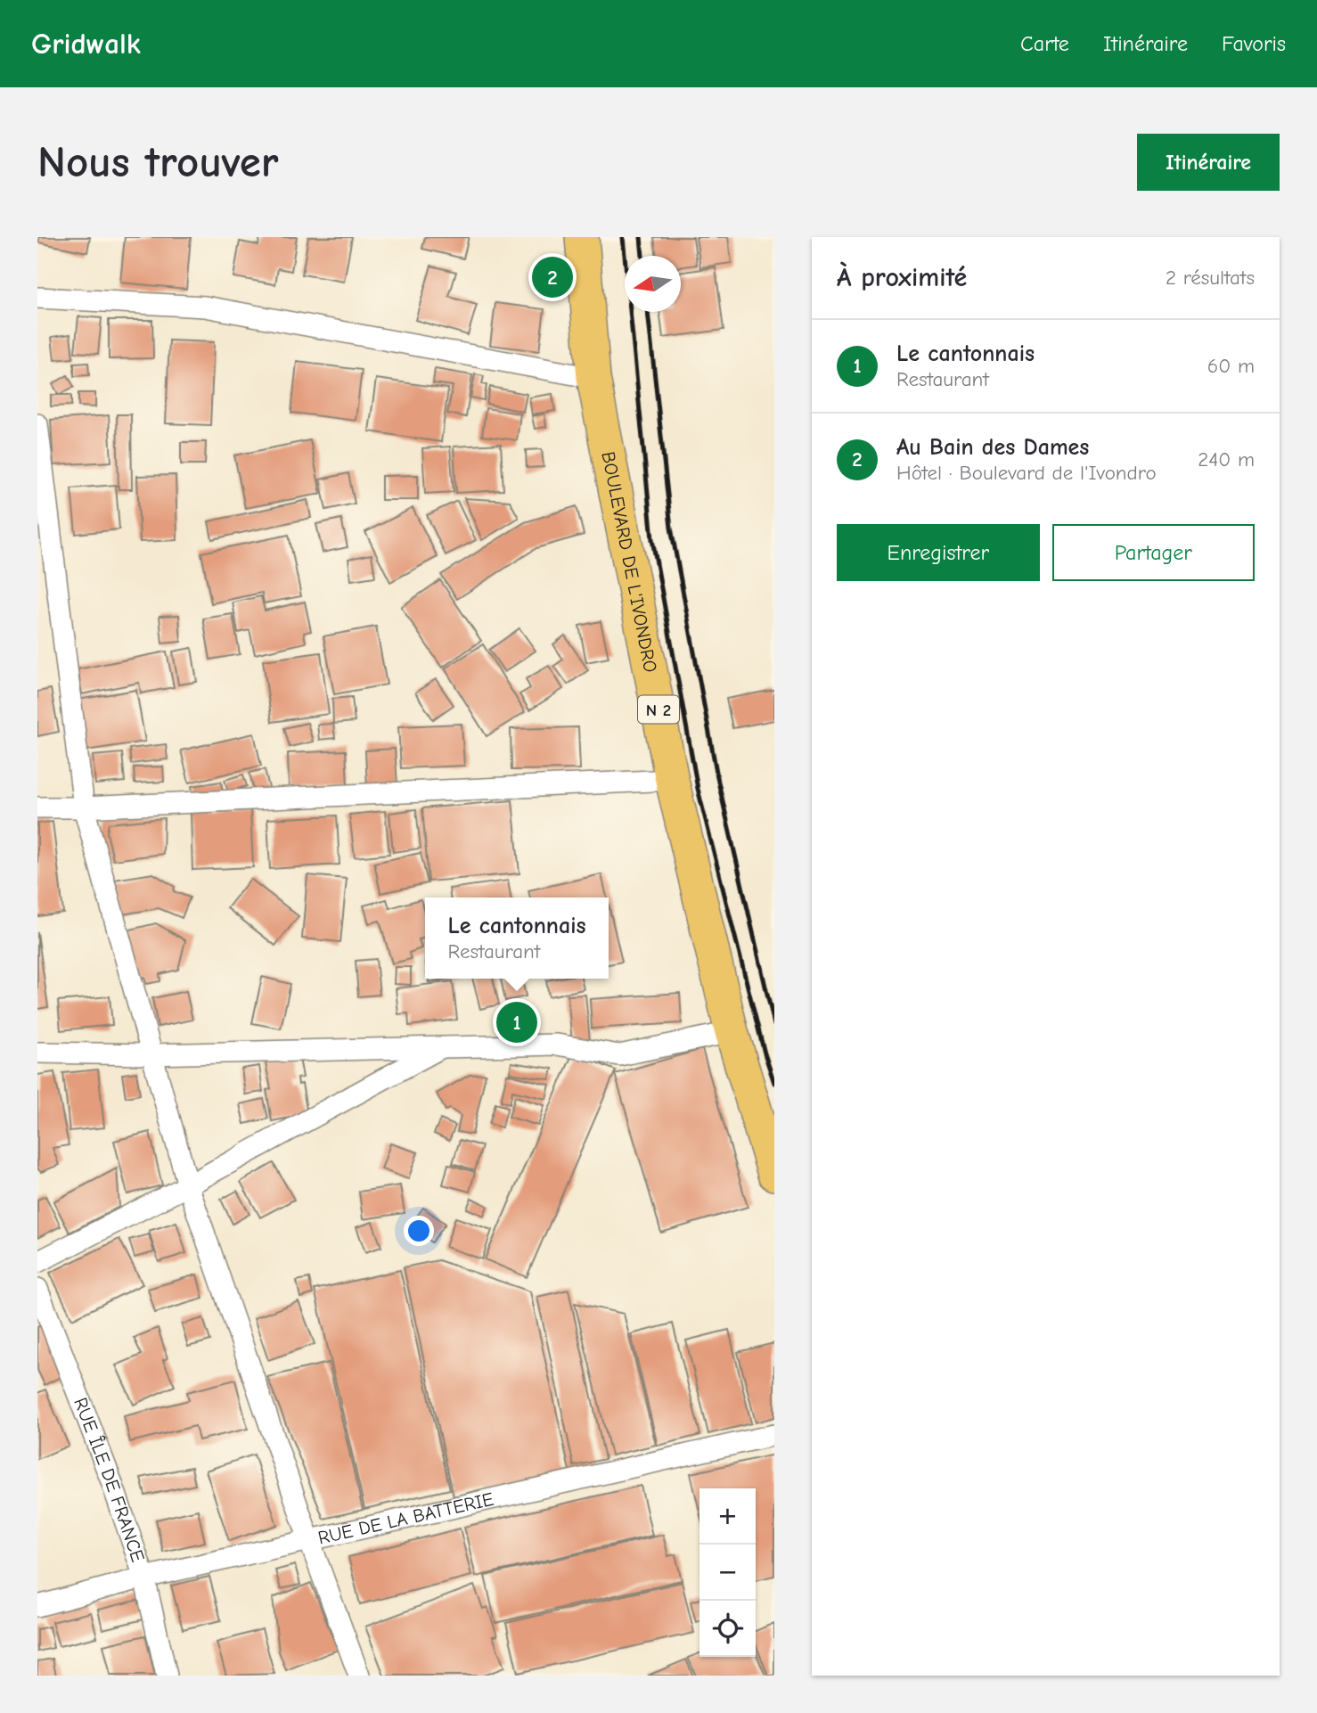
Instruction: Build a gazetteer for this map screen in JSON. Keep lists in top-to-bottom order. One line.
{"streets":{"main road":["BOULEVARD DE L'IVONDRO","N 2"],"street":["RUE ÎLE DE FRANCE","RUE DE LA BATTERIE"]},"crossings":[["RUE ÎLE DE FRANCE","RUE DE LA BATTERIE"]],"north":"left","page":{"header":"Gridwalk","nav":["Carte","Itinéraire","Favoris"],"buttons":["Itinéraire",["Enregistrer","Partager"]],"title":"Nous trouver","heading":["À proximité","2 résultats"],"pins":["2","1"],"list":[{"mark":"1","name":"Le cantonnais","note":"Restaurant","value":"60 m"},{"mark":"2","name":"Au Bain des Dames","note":"Hôtel · Boulevard de l'Ivondro","value":"240 m"}],"popup":["Le cantonnais","Restaurant"],"map_buttons":["+","−"]}}
